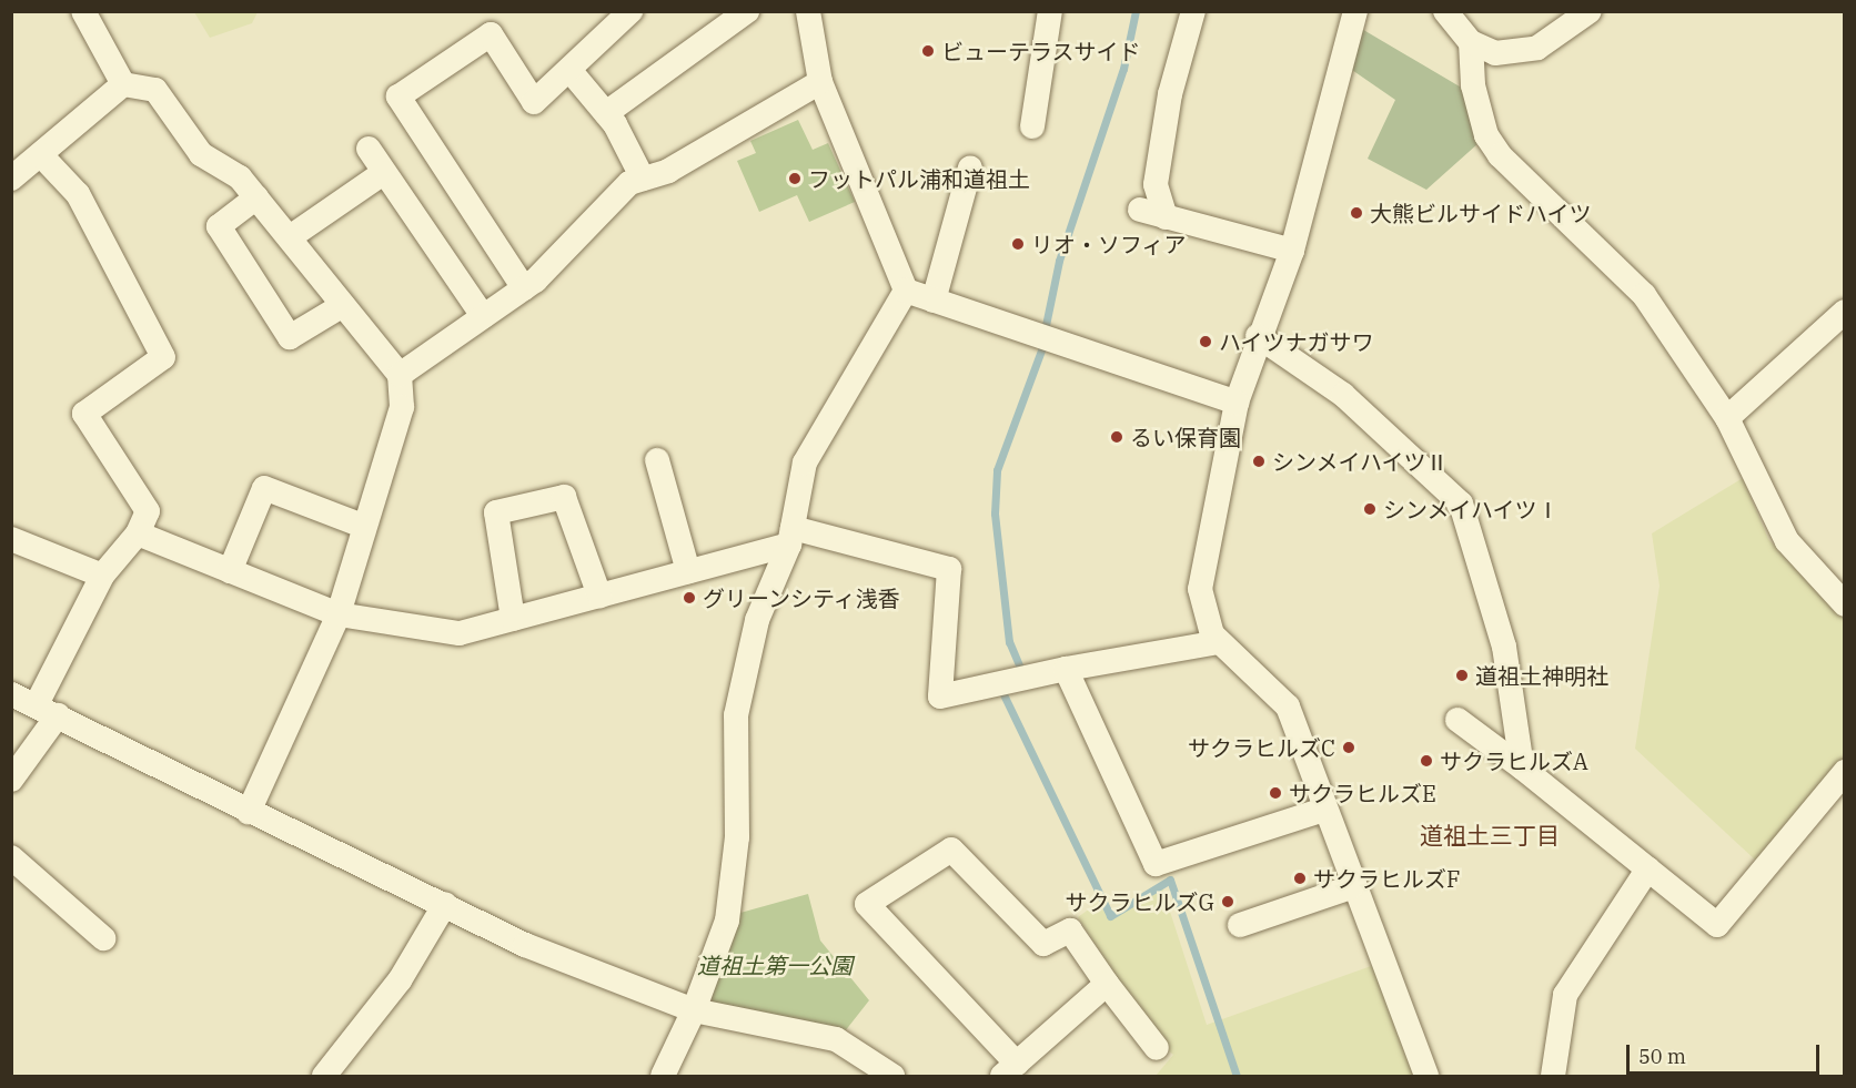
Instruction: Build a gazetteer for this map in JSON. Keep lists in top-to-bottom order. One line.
{"districts":["道祖土三丁目"],"parks":["道祖土第一公園"],"places":["ビューテラスサイド","フットパル浦和道祖土","大熊ビルサイドハイツ","リオ・ソフィア","ハイツナガサワ","るい保育園","シンメイハイツⅡ","シンメイハイツⅠ","グリーンシティ浅香","道祖土神明社","サクラヒルズC","サクラヒルズA","サクラヒルズE","サクラヒルズF","サクラヒルズG"],"scale_bar":"50 m"}
